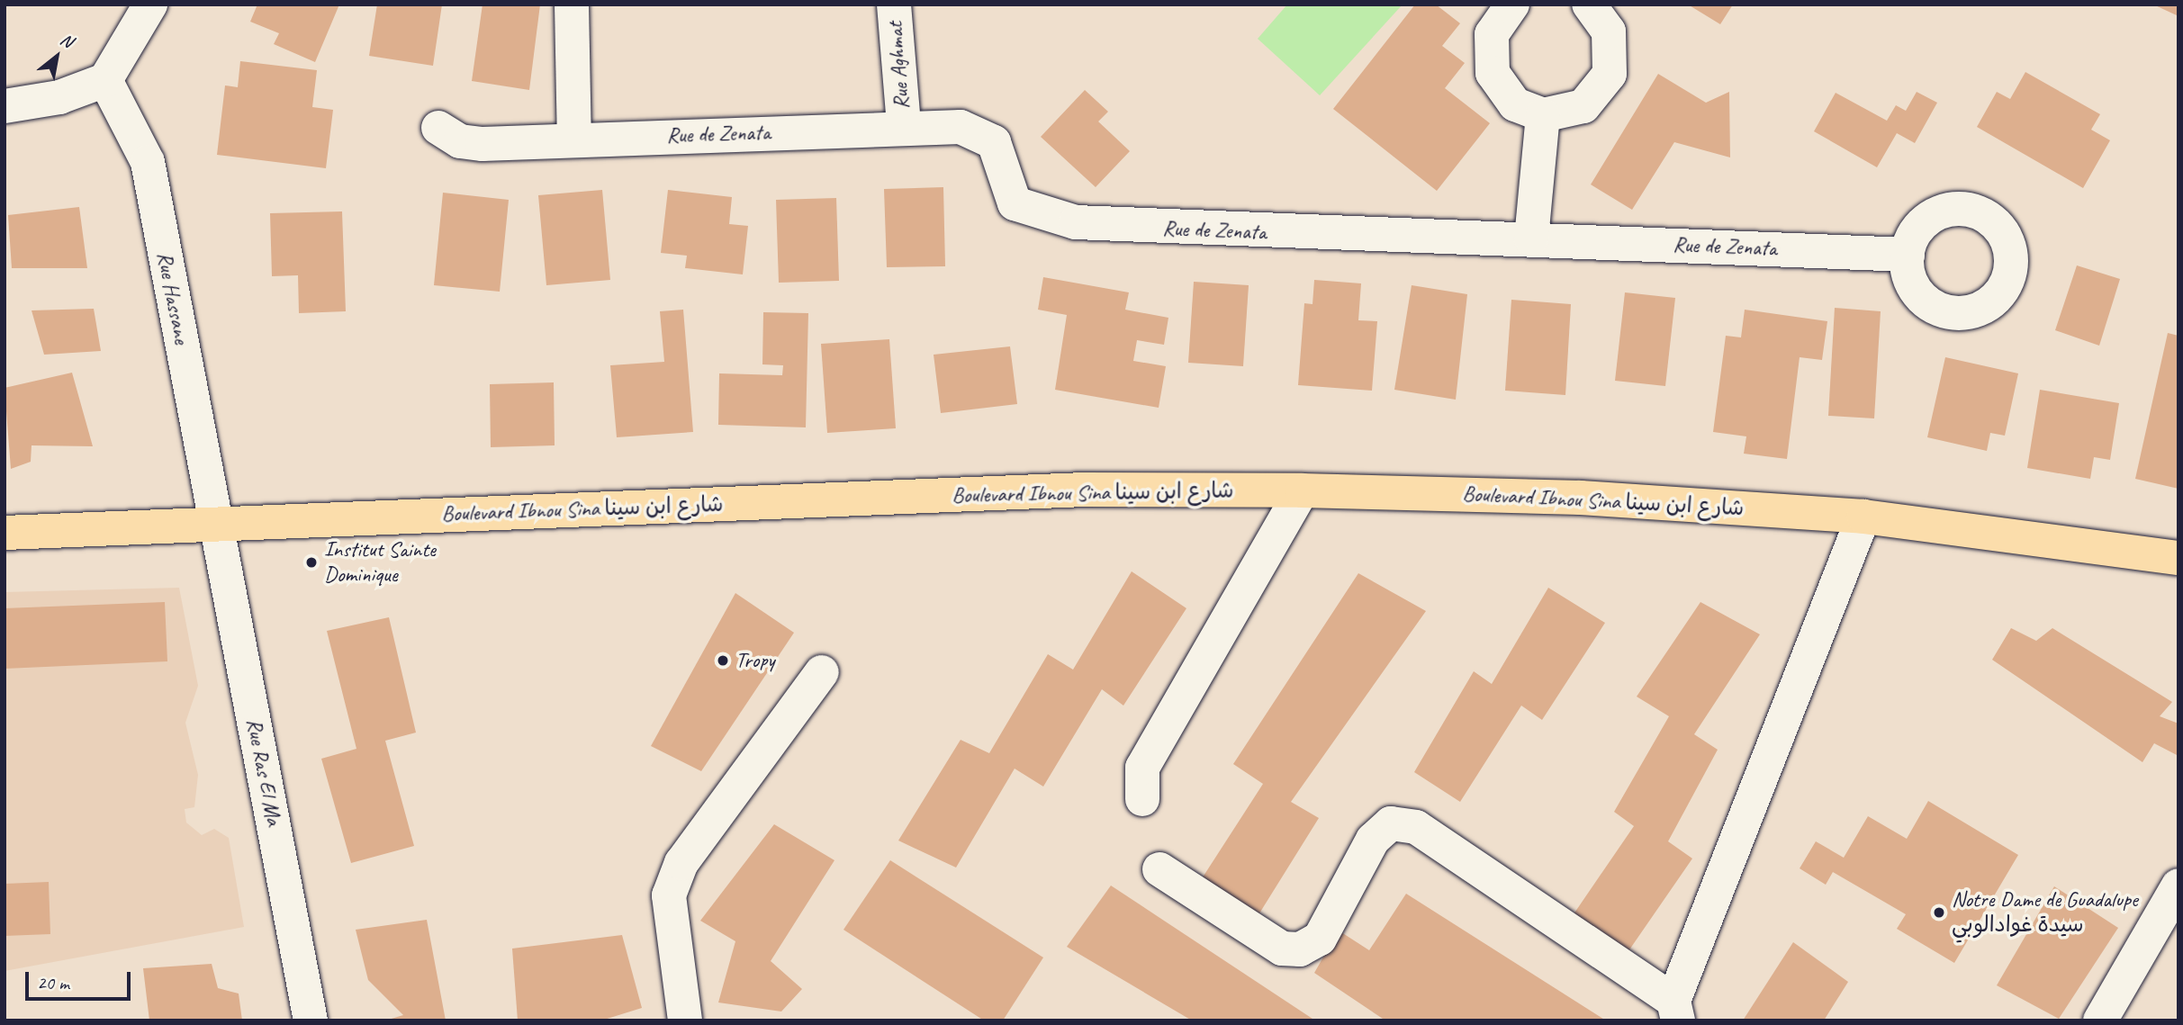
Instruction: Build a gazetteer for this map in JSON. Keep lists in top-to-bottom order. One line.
{"streets":{"main road":["Boulevard Ibnou Sina شارع ابن سينا"],"street":["Rue Aghmat","Rue de Zenata","Rue Hassane","Rue Ras El Ma"]},"crossings":[["Rue Aghmat","Rue de Zenata"],["Rue Hassane","Boulevard Ibnou Sina شارع ابن سينا"],["Rue Hassane","Rue Ras El Ma"],["Boulevard Ibnou Sina شارع ابن سينا","Rue Ras El Ma"]],"places":["Institut Sainte Dominique","Tropy","Notre Dame de Guadalupe سيدة غوادالوبي"],"scale_bar":"20 m","north":"top right"}
